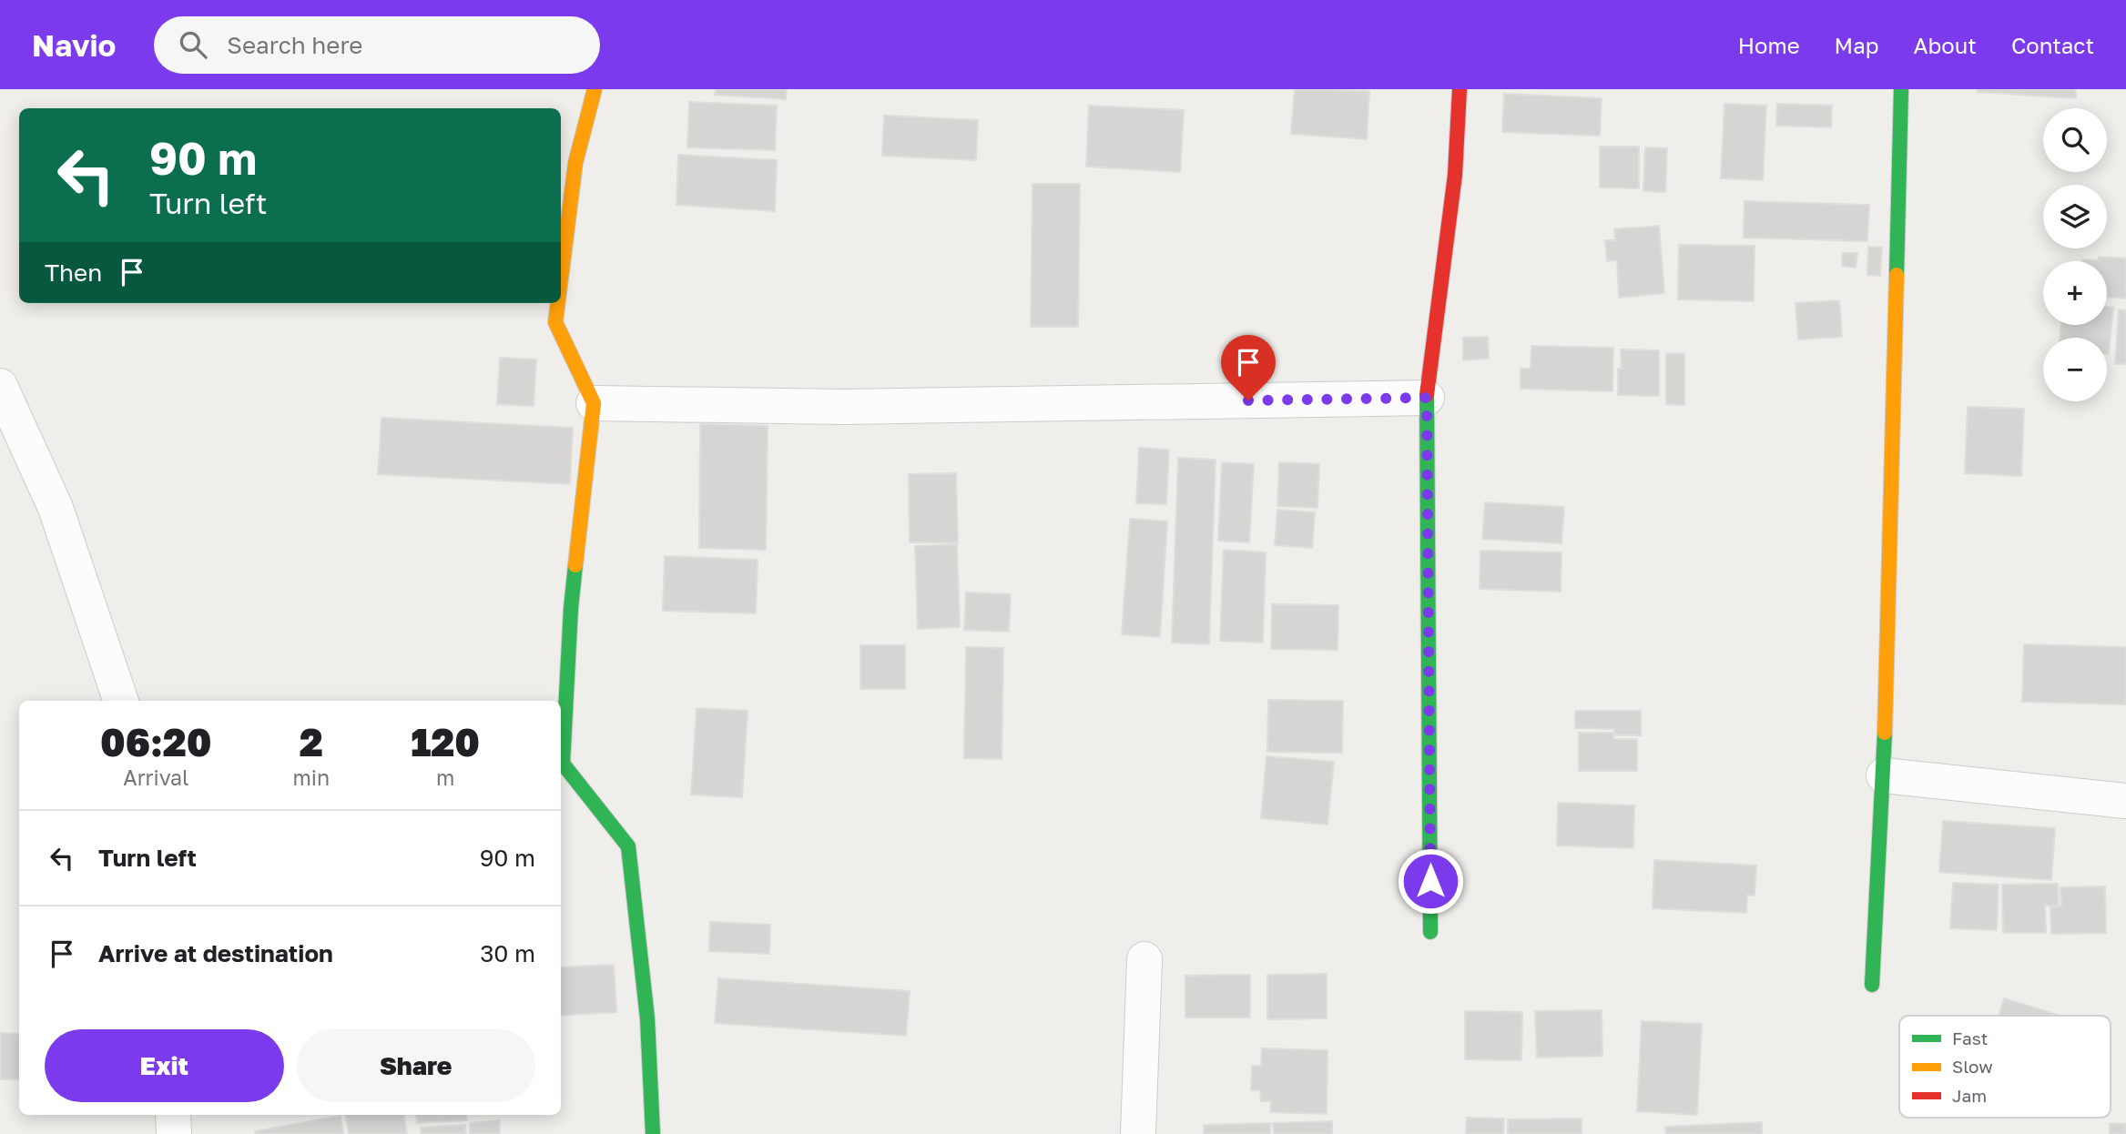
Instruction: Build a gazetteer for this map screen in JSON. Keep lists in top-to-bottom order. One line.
{"legend":["Fast","Slow","Jam"],"page":{"header":"Navio","search":"Search here","nav":["Home","Map","About","Contact"],"map_buttons":["+","−"],"turn":["90 m","Turn left"],"then":"Then","eta":["06:20","Arrival","2","min","120","m"],"list":[{"name":"Turn left","value":"90 m"},{"name":"Arrive at destination","value":"30 m"}],"buttons":["Exit","Share"]}}
